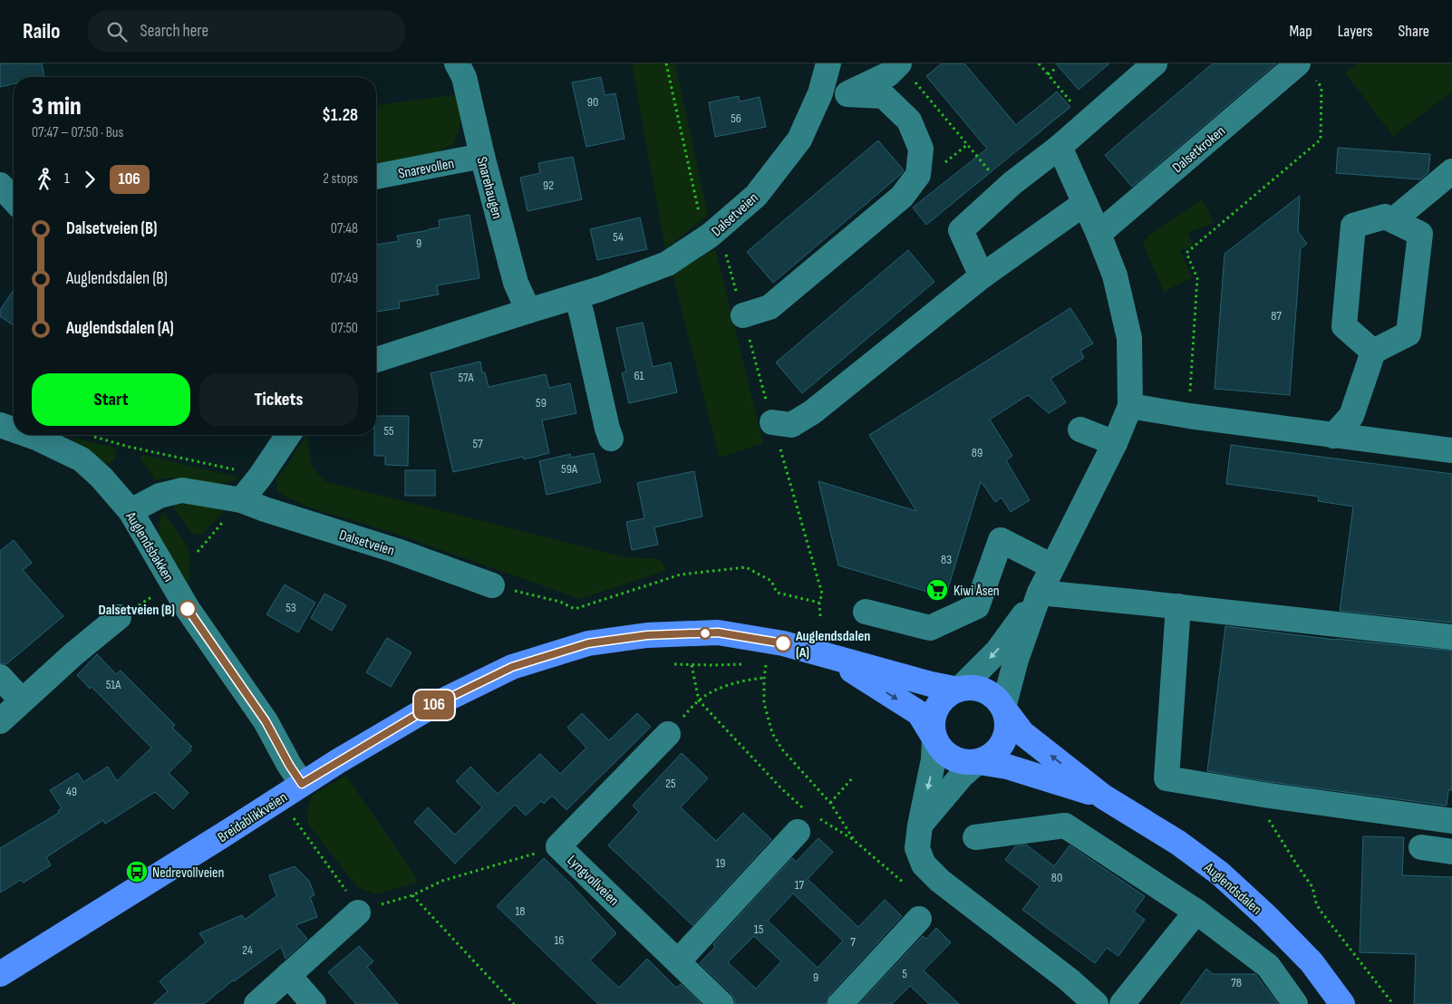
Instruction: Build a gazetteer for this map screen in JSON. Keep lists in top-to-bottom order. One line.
{"streets":{"main road":["Breidablikkveien","Auglendsdalen"],"street":["Dalsetkroken","Snarevollen","Snarehaugen","Dalsetveien","Auglendsbakken","Lyngvollveien"]},"crossings":[["Snarevollen","Snarehaugen"],["Snarehaugen","Dalsetveien"],["Dalsetveien","Auglendsbakken"],["Auglendsbakken","Breidablikkveien"],["Breidablikkveien","Auglendsdalen"]],"places":{"supermarket":["Kiwi Åsen"],"other":["Dalsetveien (B)","Auglendsdalen (A)"],"bus stop":["Nedrevollveien"]},"lines":["bus line 106"],"house_numbers":["90","56","92","54","9","87","61","57A","59","55","57","89","59A","83","53","51A","25","49","19","80","17","18","15","16","7","24","5","9","78"],"page":{"header":"Railo","search":"Search here","nav":["Map","Layers","Share"],"on_map":"106","heading":["3 min","07:47 – 07:50 · Bus","$1.28"],"legs":["1","106","2 stops"],"list":[{"name":"Dalsetveien (B)","value":"07:48"},{"name":"Auglendsdalen (B)","value":"07:49"},{"name":"Auglendsdalen (A)","value":"07:50"}],"buttons":["Start","Tickets"]}}
